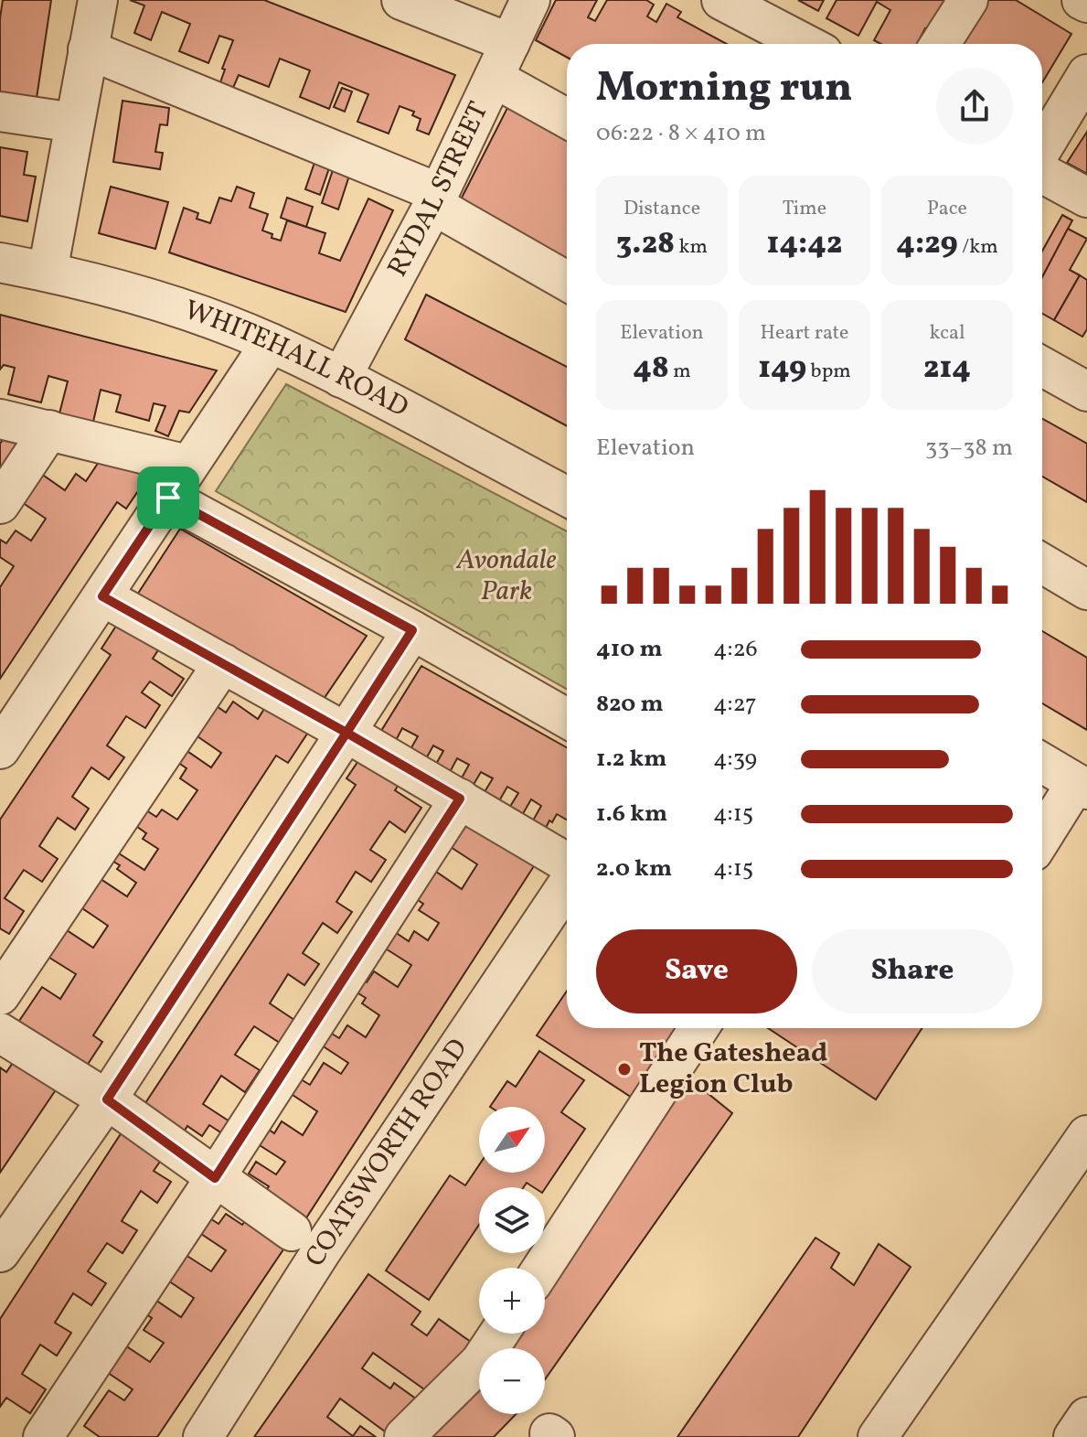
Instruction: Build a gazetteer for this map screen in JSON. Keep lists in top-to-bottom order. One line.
{"streets":{"street":["RYDAL STREET","WHITEHALL ROAD","COATSWORTH ROAD"]},"crossings":[["RYDAL STREET","WHITEHALL ROAD"]],"parks":["Avondale Park"],"places":["The Gateshead Legion Club"],"north":"top right","page":{"heading":["Morning run","06:22 · 8 × 410 m"],"stats":[["Distance","3.28 km"],["Time","14:42"],["Pace","4:29 /km"],["Elevation","48 m"],["Heart rate","149 bpm"],["kcal","214"]],"chart":["Elevation","33–38 m"],"list":[{"name":"410 m","note":"4:26"},{"name":"820 m","note":"4:27"},{"name":"1.2 km","note":"4:39"},{"name":"1.6 km","note":"4:15"},{"name":"2.0 km","note":"4:15"}],"buttons":["Save","Share"],"map_buttons":["+","−"]}}
